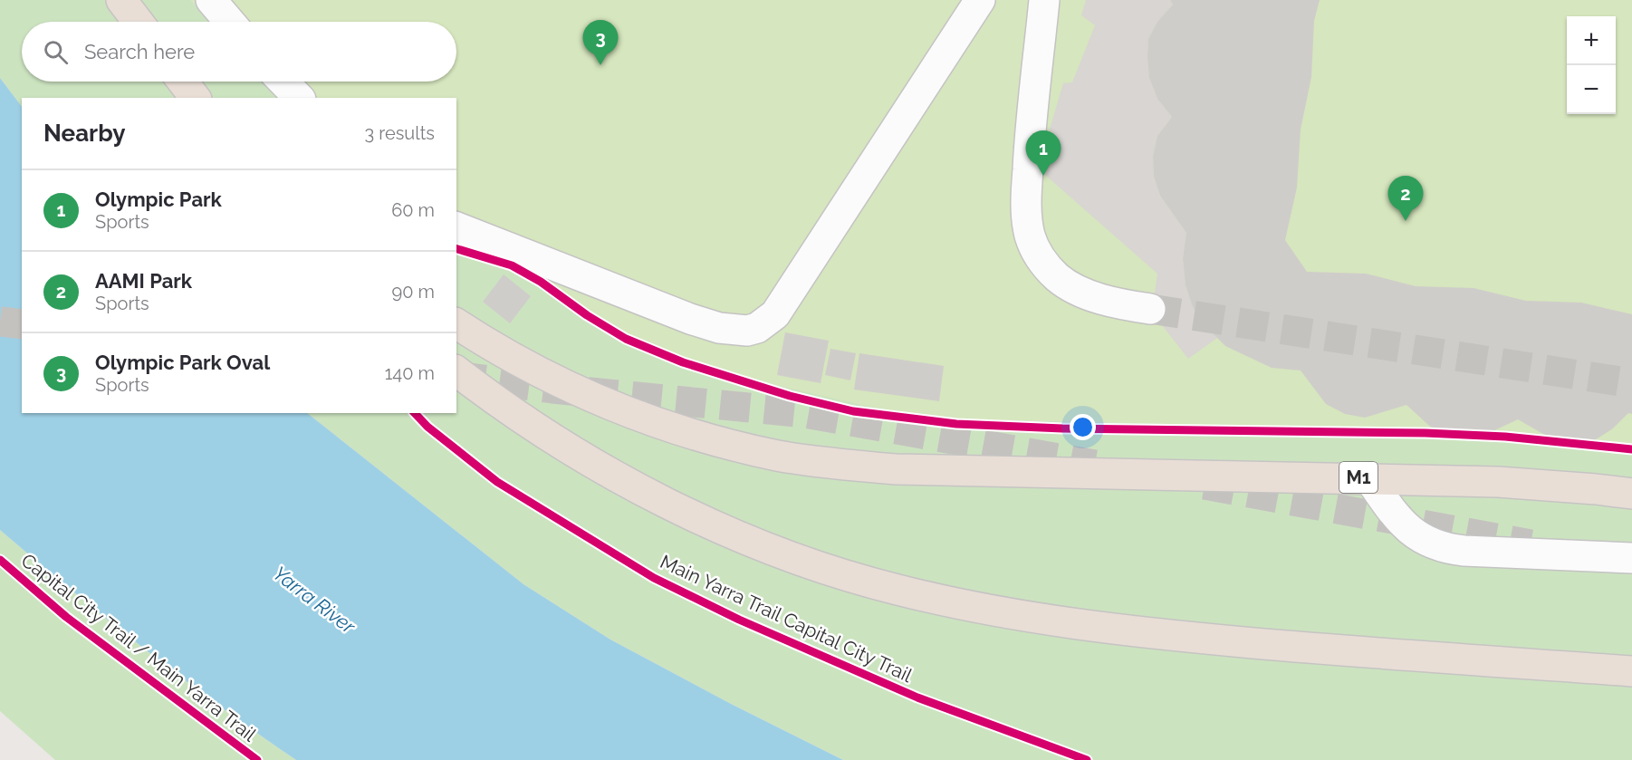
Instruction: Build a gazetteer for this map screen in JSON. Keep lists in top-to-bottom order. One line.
{"streets":{"highway":["M1"],"cycle path":["Main Yarra Trail Capital City Trail","Capital City Trail / Main Yarra Trail"]},"water":["Yarra River"],"page":{"map_buttons":["+","−"],"pins":["3","1","2"],"search":"Search here","heading":["Nearby","3 results"],"list":[{"mark":"1","name":"Olympic Park","note":"Sports","value":"60 m"},{"mark":"2","name":"AAMI Park","note":"Sports","value":"90 m"},{"mark":"3","name":"Olympic Park Oval","note":"Sports","value":"140 m"}]}}
